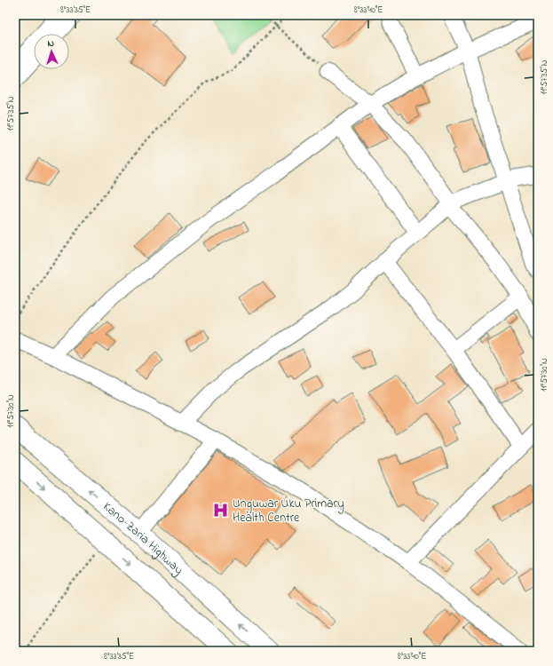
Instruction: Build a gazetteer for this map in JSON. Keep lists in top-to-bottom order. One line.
{"streets":{"highway":["Kano-Zaria Highway"]},"places":{"hospital":["Unguwar Uku Primary Health Centre"]},"north":"top","coordinates":["8°33'35\"E","8°33'40\"E","11°57'35\"N","11°57'30\"N"]}
